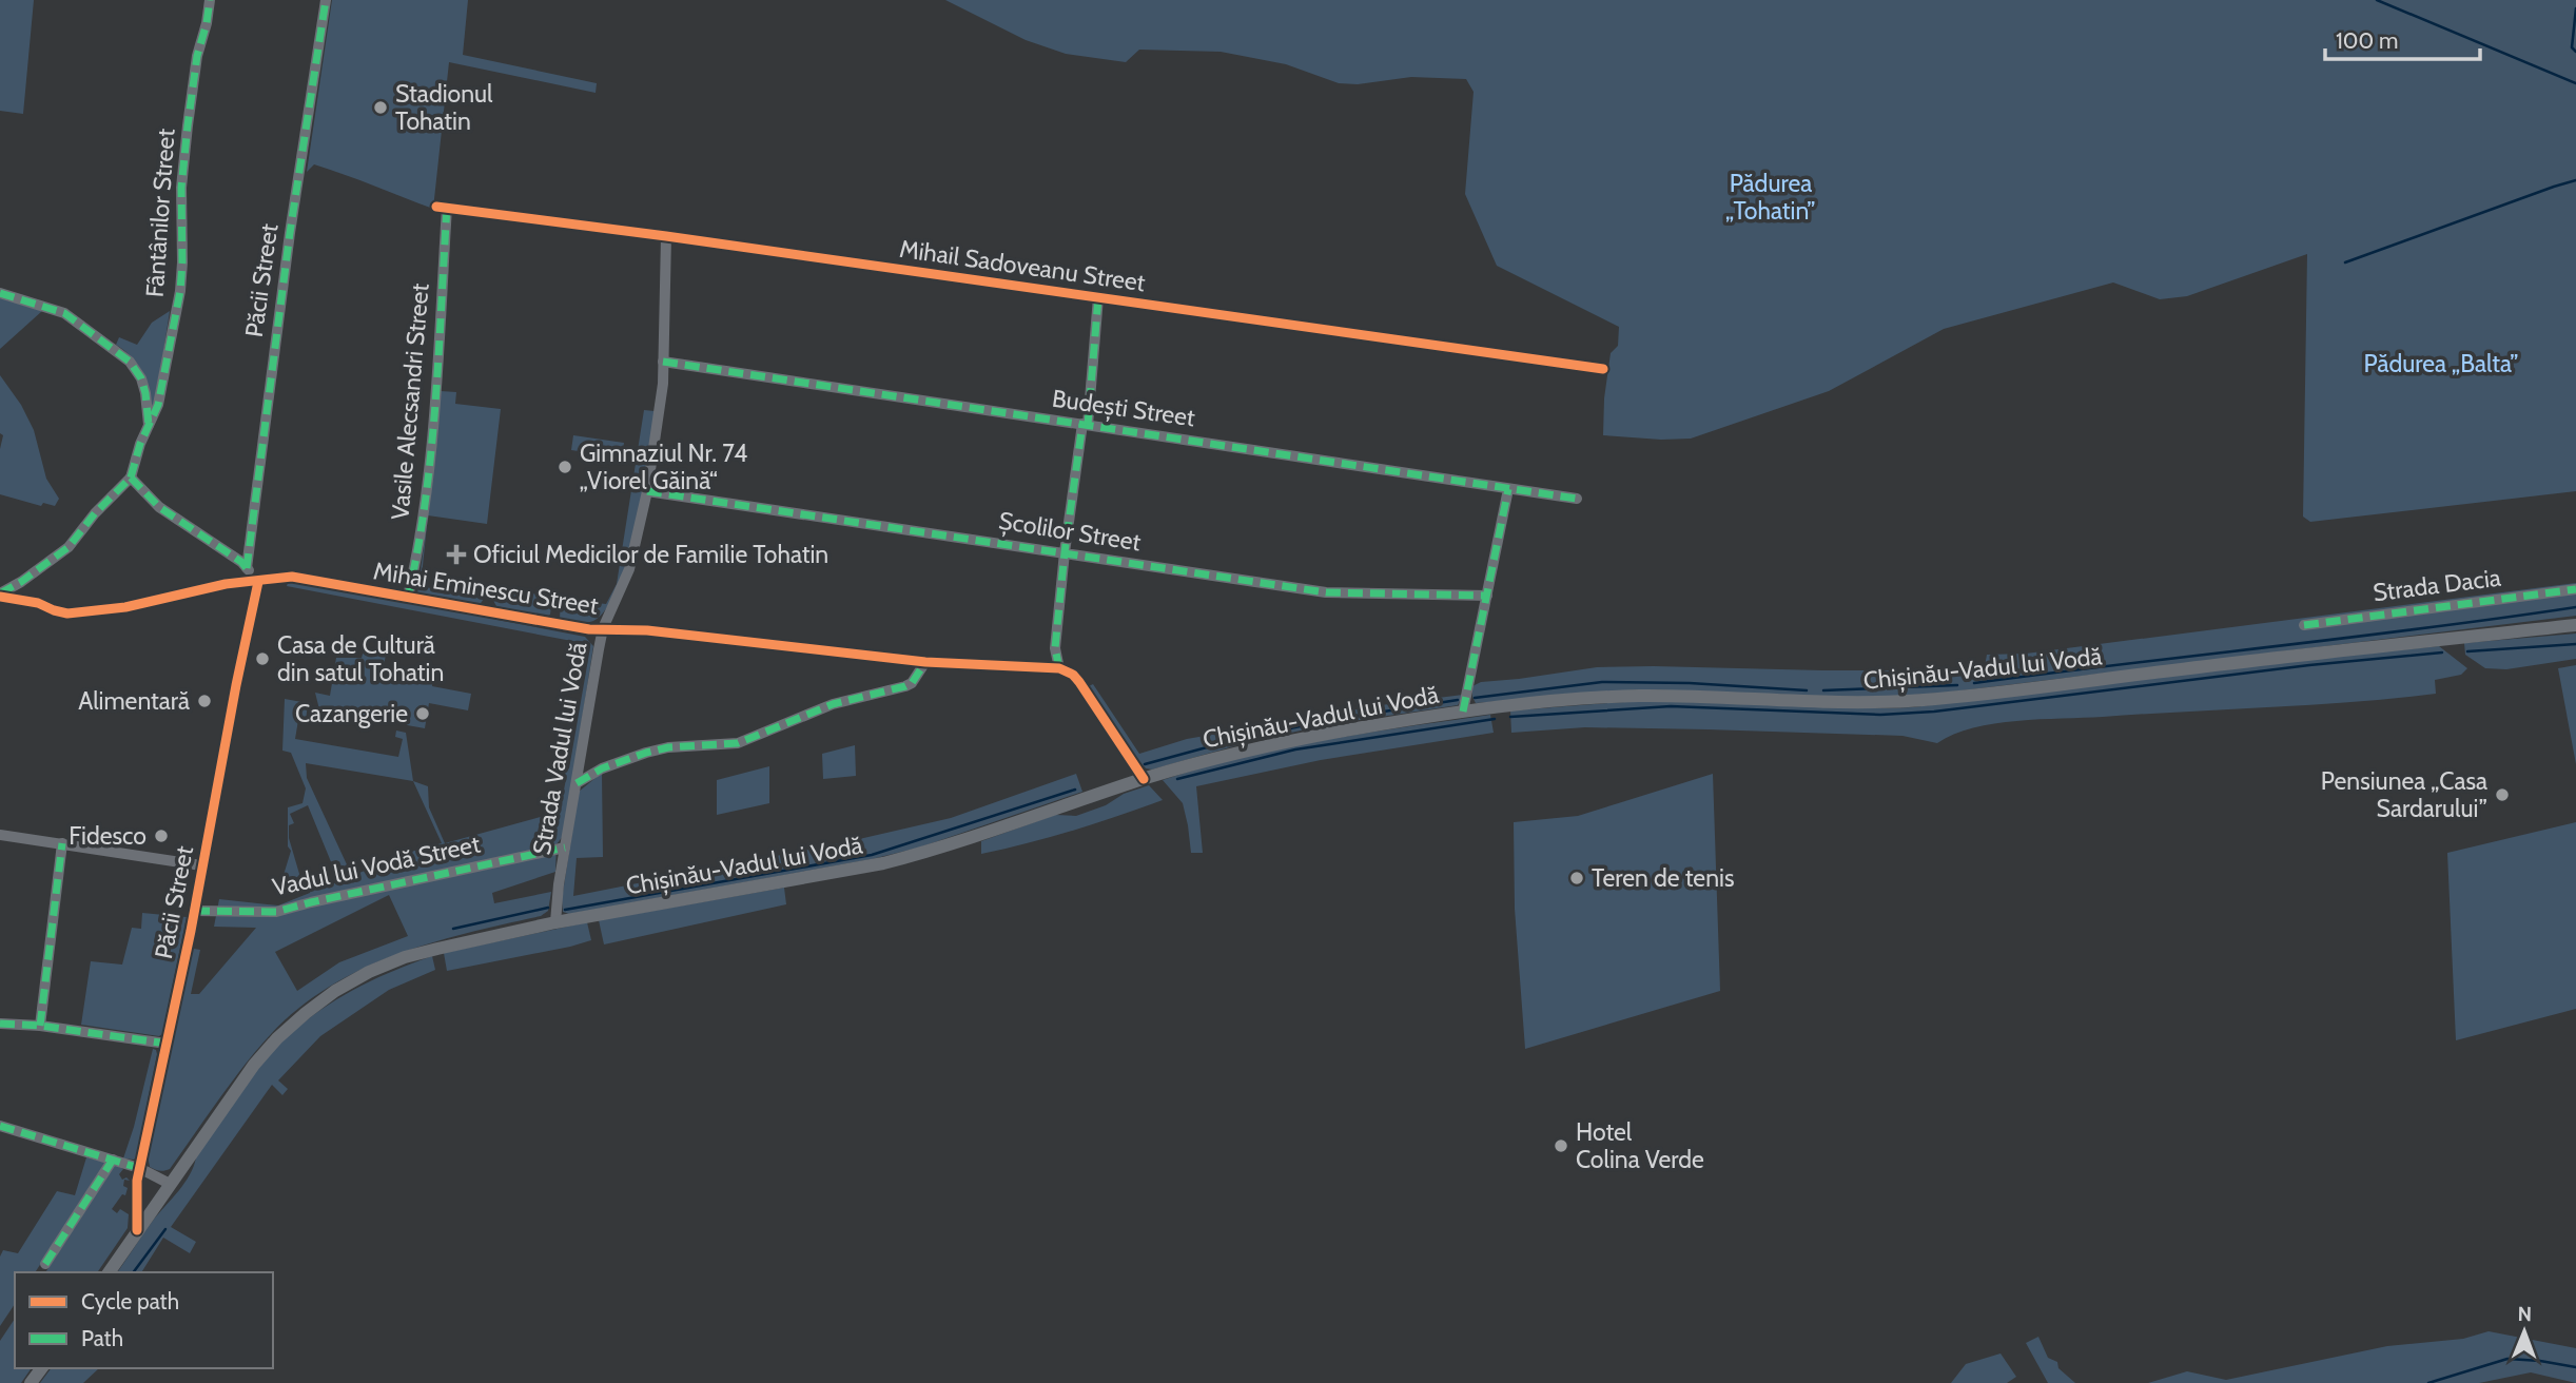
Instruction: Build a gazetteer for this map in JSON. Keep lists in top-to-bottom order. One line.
{"streets":{"main road":["Chișinău-Vadul lui Vodă"],"street":["Fântânilor Street","Mihail Sadoveanu Street","Păcii Street","Vasile Alecsandri Street","Budești Street","Școlilor Street","Strada Dacia","Mihai Eminescu Street","Strada Vadul lui Vodă","Vadul lui Vodă Street"]},"crossings":[["Fântânilor Street","Mihai Eminescu Street"],["Mihail Sadoveanu Street","Vasile Alecsandri Street"],["Mihail Sadoveanu Street","Strada Vadul lui Vodă"],["Păcii Street","Mihai Eminescu Street"],["Păcii Street","Chișinău-Vadul lui Vodă"],["Păcii Street","Vadul lui Vodă Street"],["Vasile Alecsandri Street","Mihai Eminescu Street"],["Budești Street","Strada Vadul lui Vodă"],["Școlilor Street","Strada Vadul lui Vodă"],["Mihai Eminescu Street","Strada Vadul lui Vodă"],["Chișinău-Vadul lui Vodă","Strada Vadul lui Vodă"],["Strada Vadul lui Vodă","Vadul lui Vodă Street"]],"parks":["Pădurea „Tohatin”","Pădurea „Balta”"],"places":{"other":["Stadionul Tohatin","Gimnaziul Nr. 74 „Viorel Găină“","Casa de Cultură din satul Tohatin","Alimentară","Cazangerie","Pensiunea „Casa Sardarului”","Fidesco","Teren de tenis","Hotel Colina Verde"],"health":["Oficiul Medicilor de Familie Tohatin"]},"legend":["Cycle path","Path"],"scale_bar":"100 m","north":"top"}
